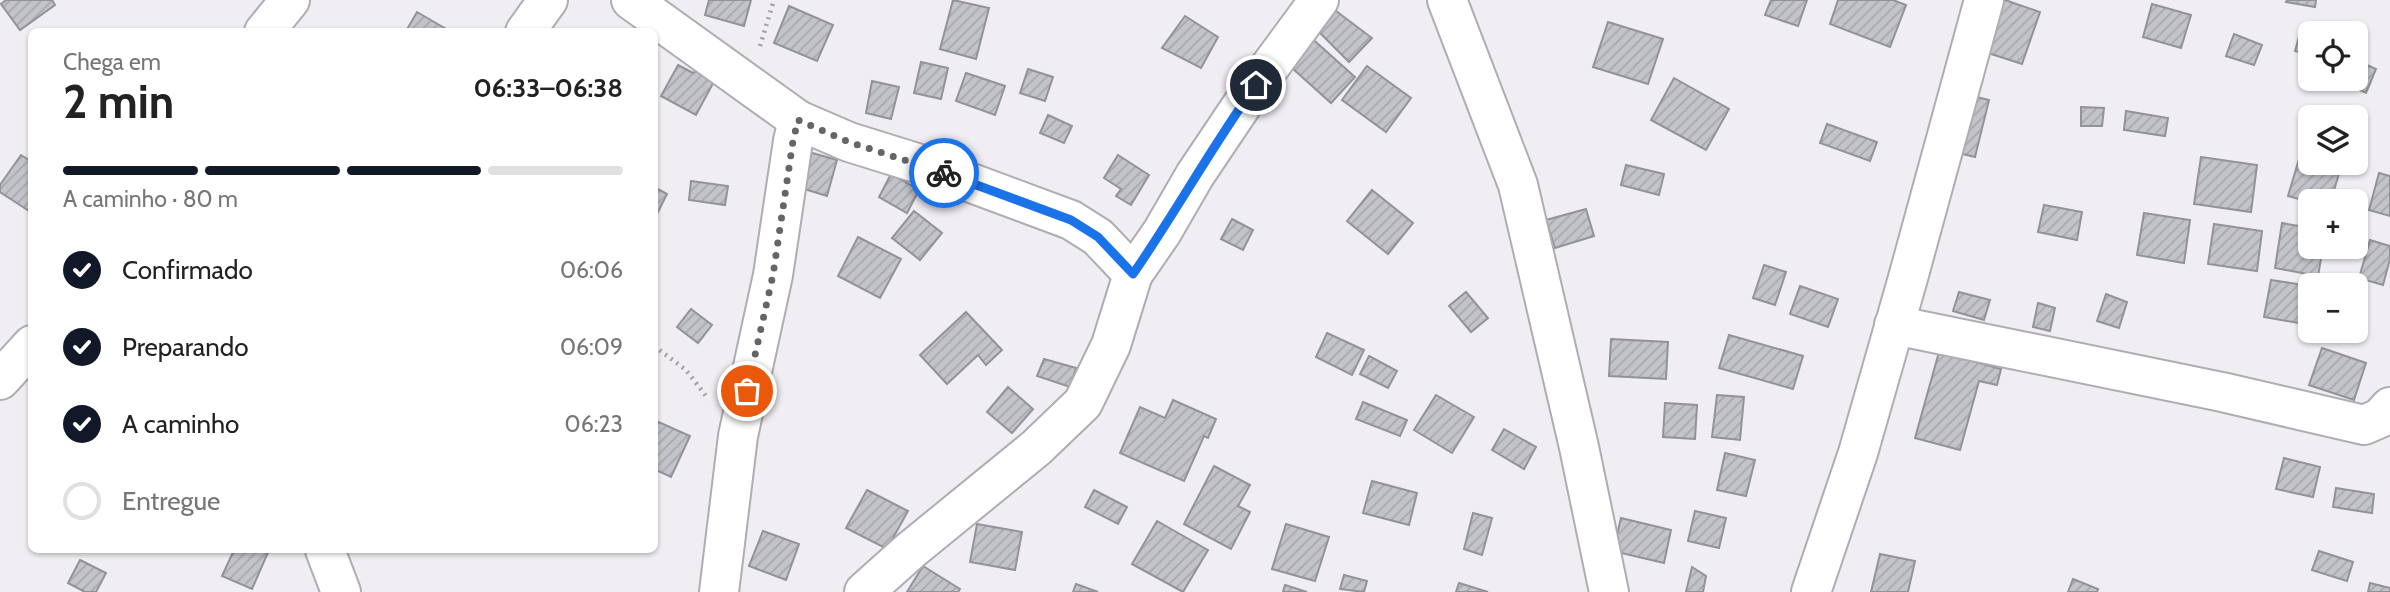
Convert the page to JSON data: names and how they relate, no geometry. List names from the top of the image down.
{
  "page": {
    "map_buttons": ["+", "−"],
    "heading": ["2 min", "Chega em", "06:33–06:38"],
    "bar": "A caminho · 80 m",
    "list": [
      ["Confirmado", "06:06"],
      ["Preparando", "06:09"],
      ["A caminho", "06:23"],
      "Entregue"
    ]
  }
}
